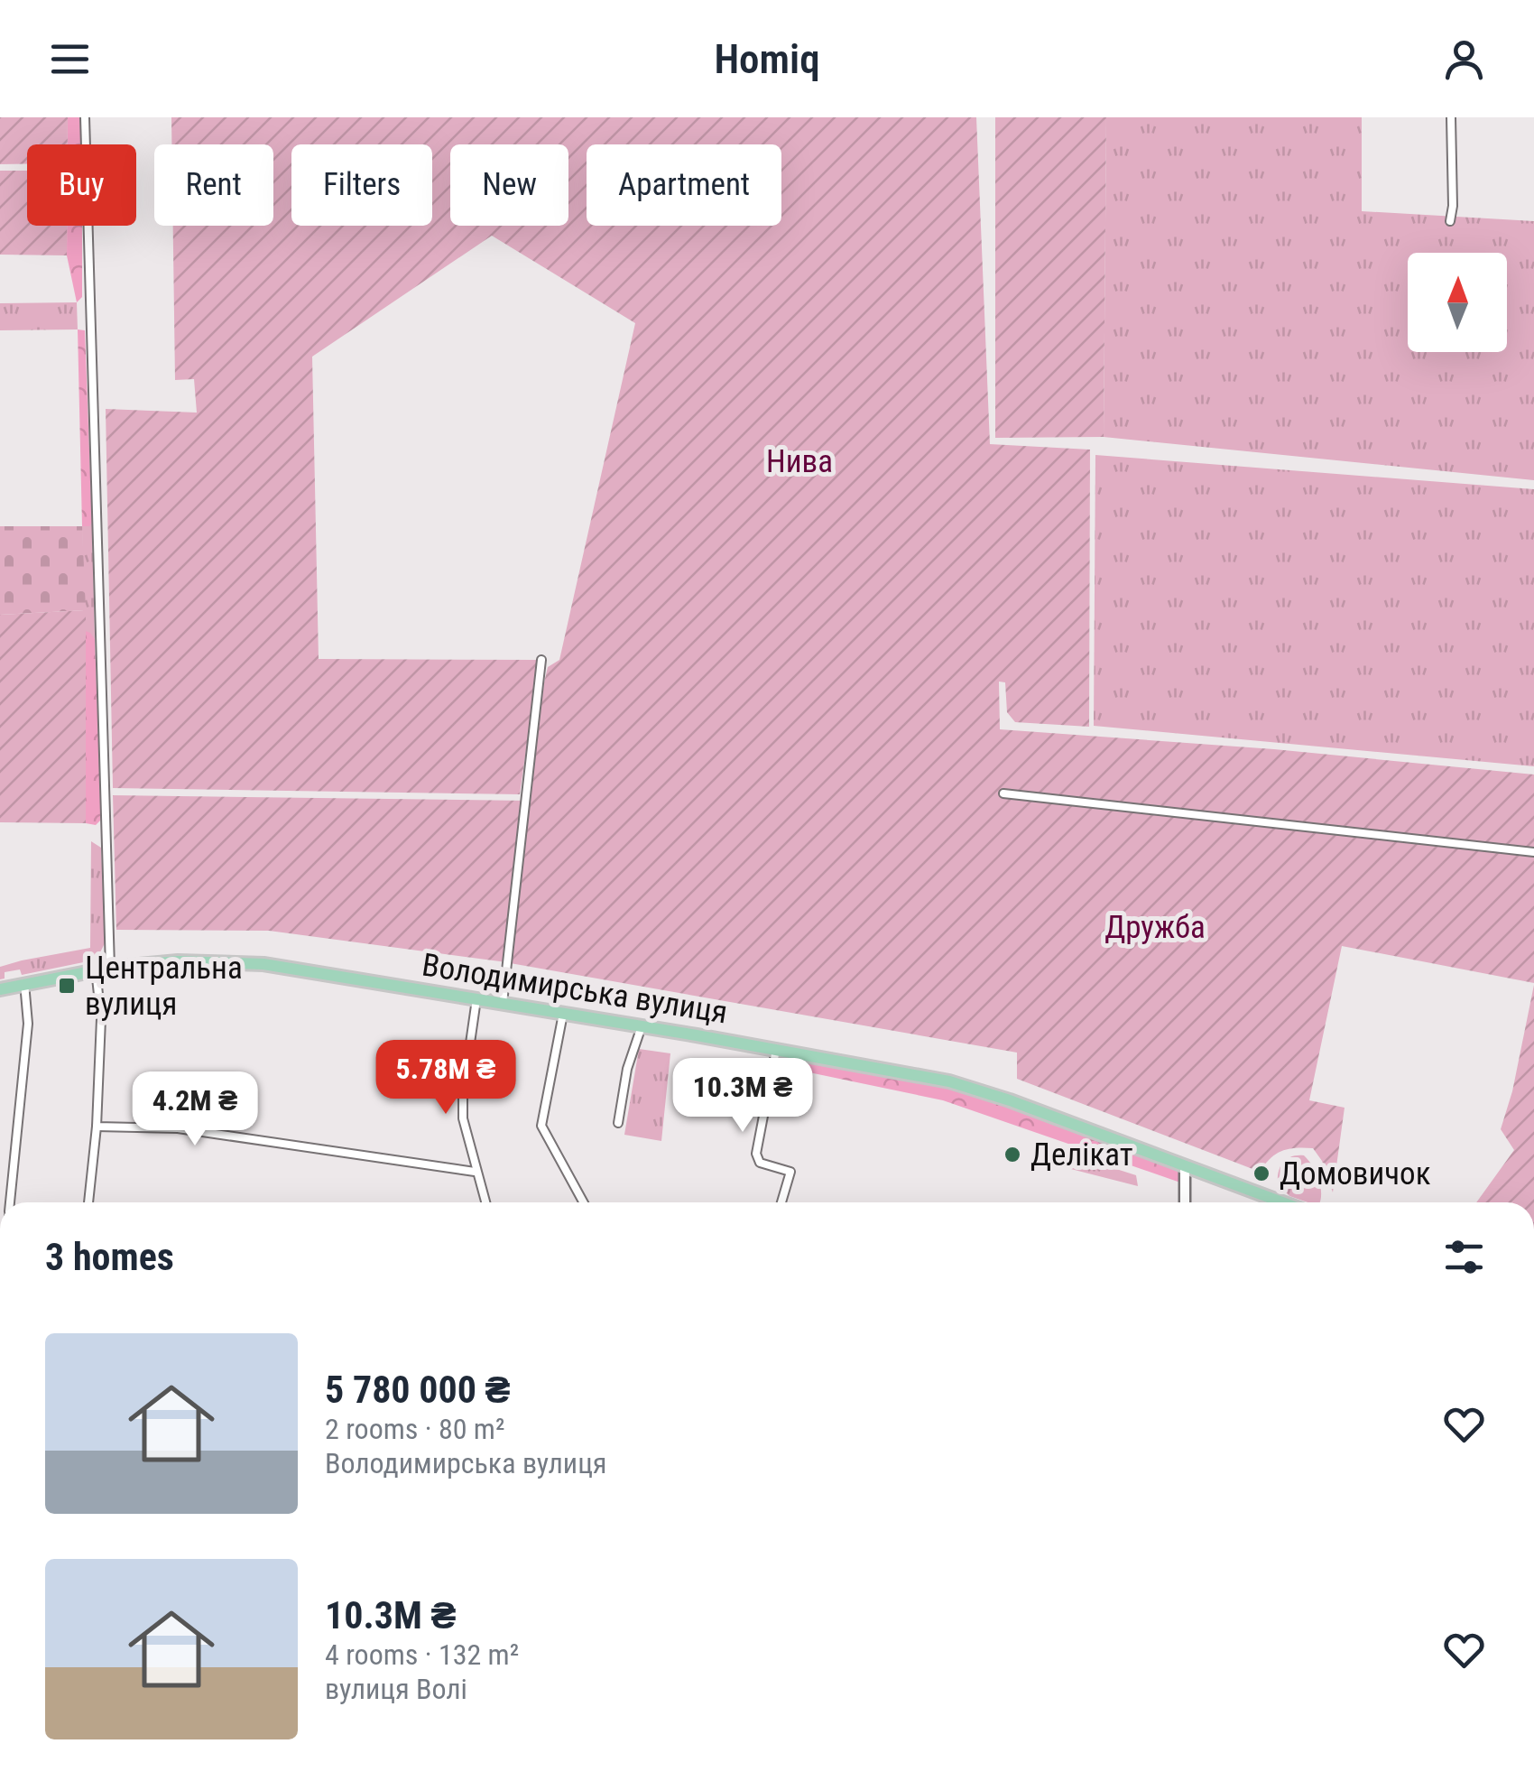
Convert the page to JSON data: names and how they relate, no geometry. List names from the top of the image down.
{
  "streets": {
    "main road": ["Володимирська вулиця"]
  },
  "parks": ["Нива", "Дружба"],
  "places": {
    "transit": ["Центральна вулиця"],
    "other": ["Делікат", "Домовичок"]
  },
  "north": "top",
  "page": {
    "header": "Homiq",
    "chip": [
      "Buy",
      "Rent",
      "Filters",
      "New",
      "Apartment"
    ],
    "price": ["5.78M ₴", "10.3M ₴", "4.2M ₴"],
    "heading": "3 homes",
    "list": [
      {
        "name": "5 780 000 ₴",
        "note": "2 rooms · 80 m² · Володимирська вулиця"
      },
      {
        "name": "10.3M ₴",
        "note": "4 rooms · 132 m² · вулиця Волі"
      }
    ]
  }
}
